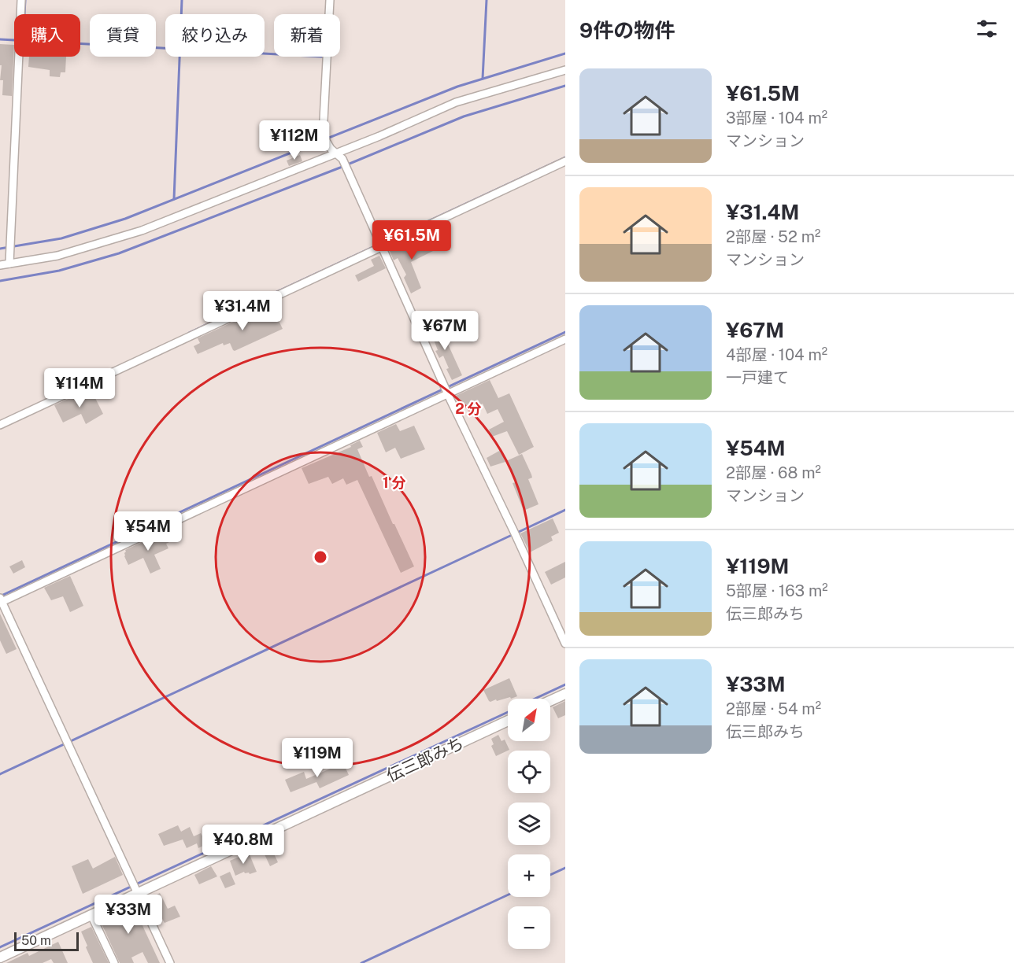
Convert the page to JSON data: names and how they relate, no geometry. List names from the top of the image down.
{
  "streets": {
    "street": ["伝三郎みち"]
  },
  "scale_bar": "50 m",
  "north": "top right",
  "page": {
    "heading": "9件の物件",
    "chip": [
      "購入",
      "賃貸",
      "絞り込み",
      "新着"
    ],
    "list": [
      {
        "name": "¥61.5M",
        "note": "3部屋 · 104 m² · マンション"
      },
      {
        "name": "¥31.4M",
        "note": "2部屋 · 52 m² · マンション"
      },
      {
        "name": "¥67M",
        "note": "4部屋 · 104 m² · 一戸建て"
      },
      {
        "name": "¥54M",
        "note": "2部屋 · 68 m² · マンション"
      },
      {
        "name": "¥119M",
        "note": "5部屋 · 163 m² · 伝三郎みち"
      },
      {
        "name": "¥33M",
        "note": "2部屋 · 54 m² · 伝三郎みち"
      }
    ],
    "price": [
      "¥112M",
      "¥61.5M",
      "¥31.4M",
      "¥67M",
      "¥114M",
      "¥54M",
      "¥119M",
      "¥40.8M",
      "¥33M"
    ],
    "map_buttons": ["+", "−"],
    "scale": "50 m"
  },
  "rings": ["2 分", "1 分"]
}
